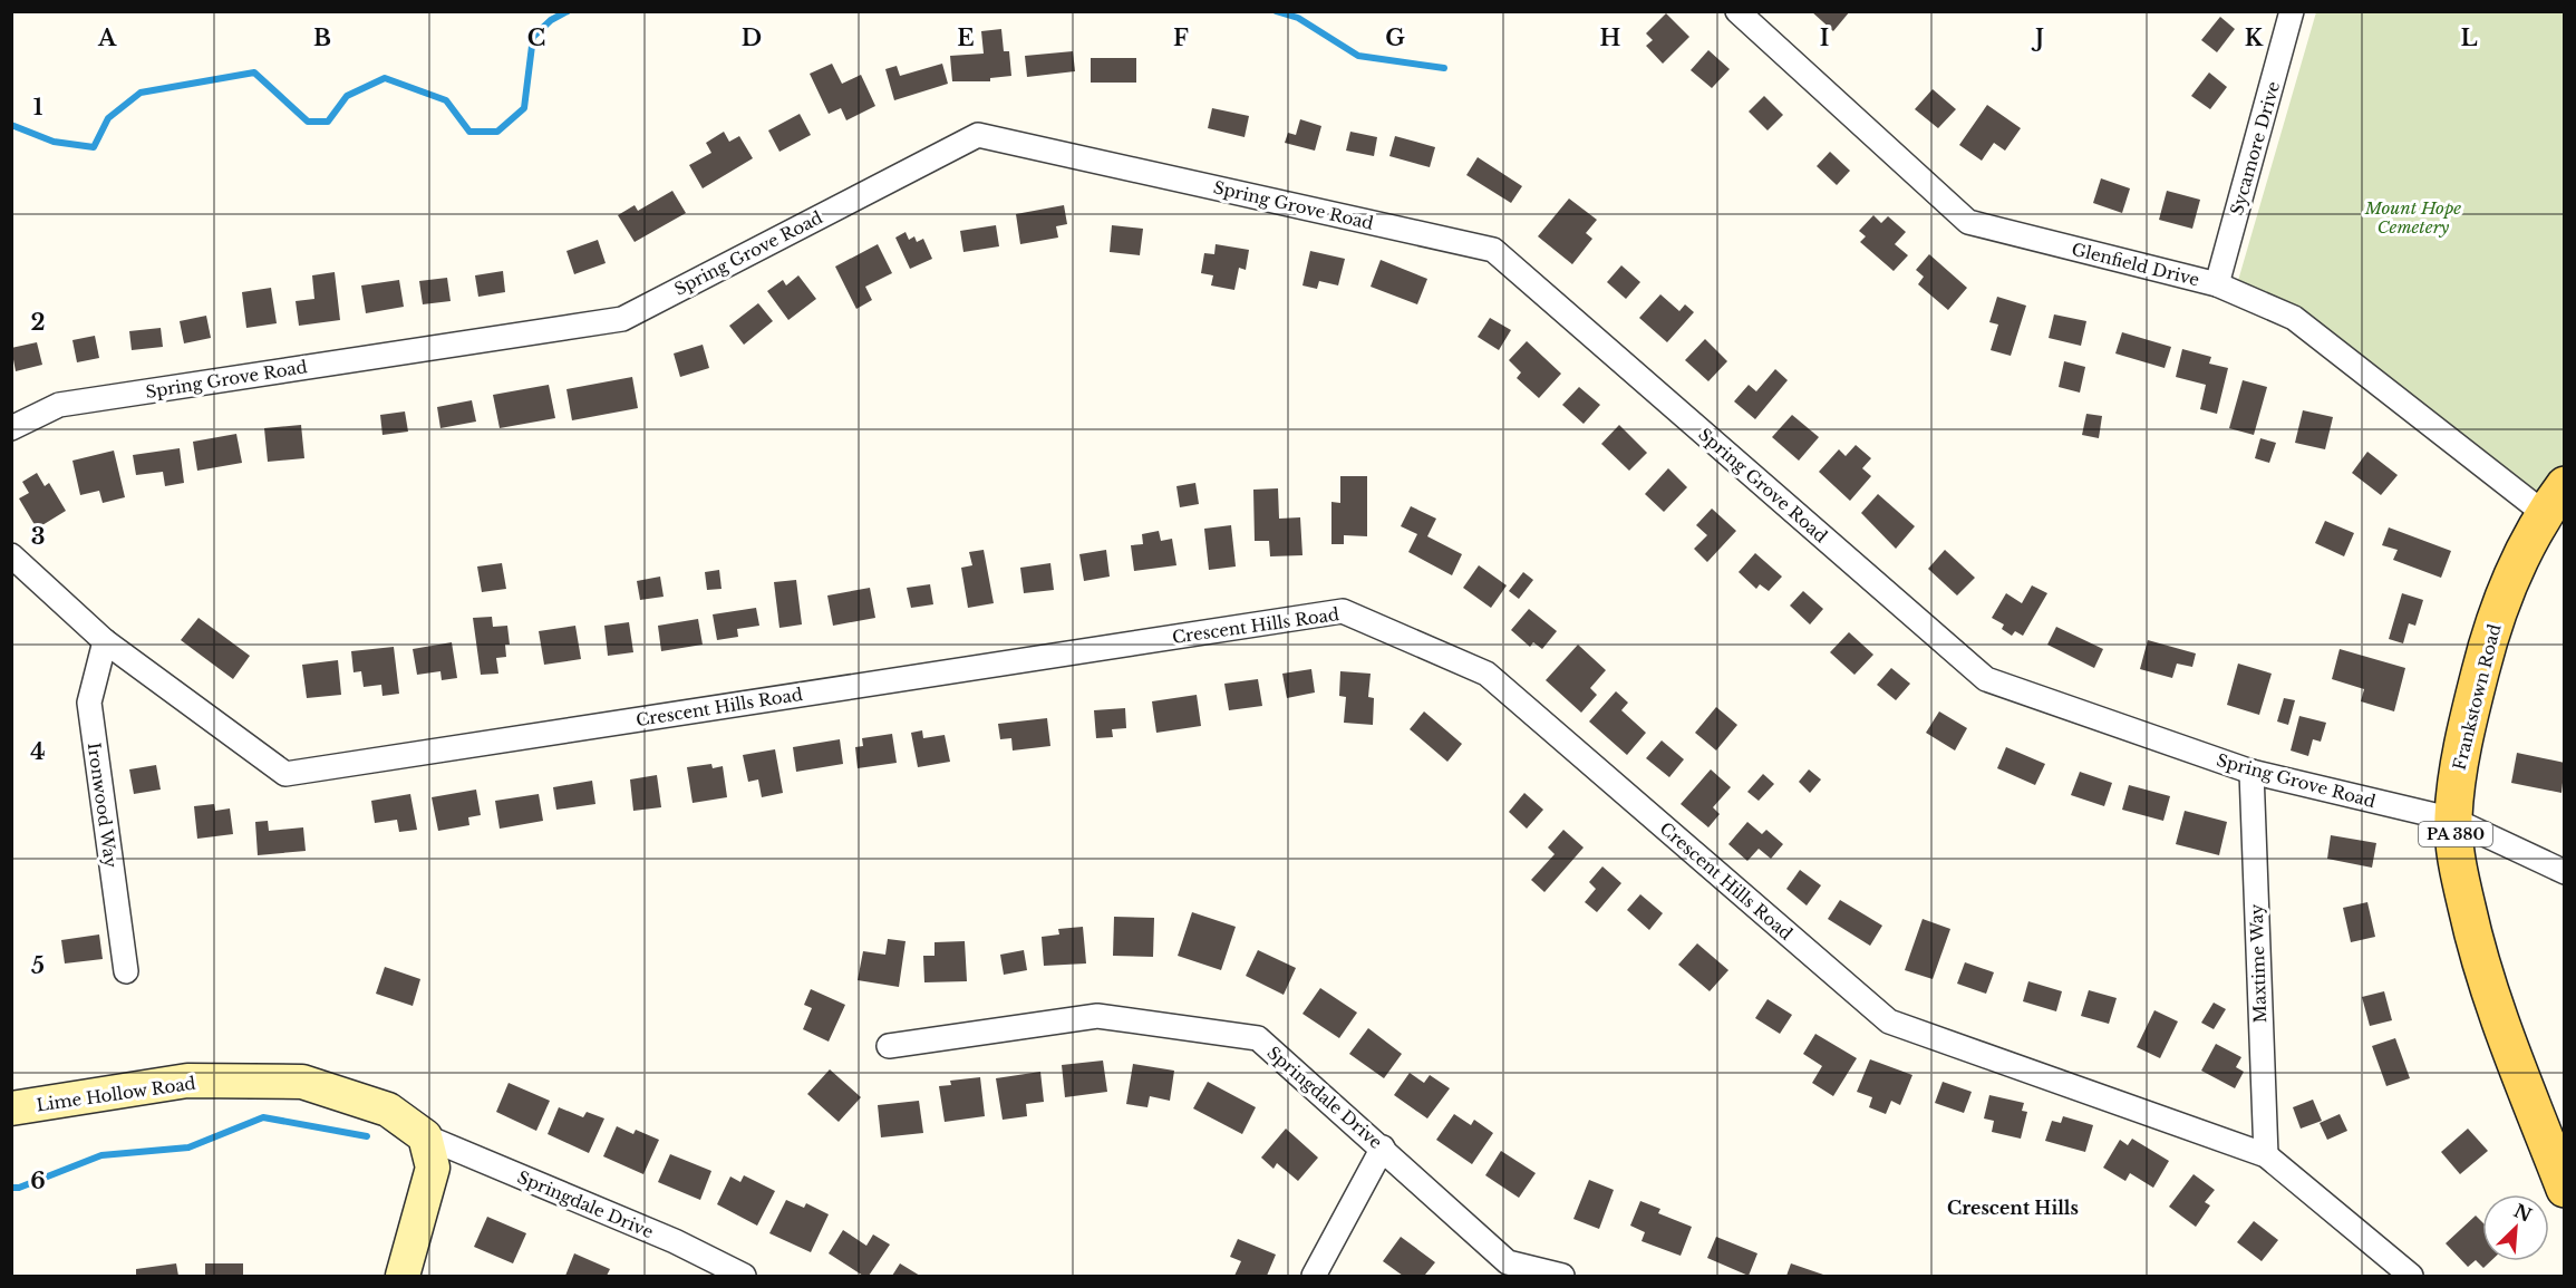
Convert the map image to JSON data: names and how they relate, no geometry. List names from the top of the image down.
{
  "streets": {
    "main road": ["Frankstown Road", "PA 380"],
    "street": [
      "Sycamore Drive",
      "Spring Grove Road",
      "Glenfield Drive",
      "Crescent Hills Road",
      "Ironwood Way",
      "Maxtime Way",
      "Lime Hollow Road",
      "Springdale Drive"
    ]
  },
  "crossings": [
    ["Sycamore Drive", "Glenfield Drive"],
    ["Spring Grove Road", "Frankstown Road"],
    ["Spring Grove Road", "Maxtime Way"],
    ["Glenfield Drive", "Frankstown Road"],
    ["Crescent Hills Road", "Ironwood Way"],
    ["Crescent Hills Road", "Maxtime Way"],
    ["Lime Hollow Road", "Springdale Drive"]
  ],
  "districts": ["Crescent Hills"],
  "parks": ["Mount Hope Cemetery"],
  "north": "top right",
  "grid": {
    "columns": [
      "A",
      "B",
      "C",
      "D",
      "E",
      "F",
      "G",
      "H",
      "I",
      "J",
      "K",
      "L"
    ],
    "rows": [
      "1",
      "2",
      "3",
      "4",
      "5",
      "6"
    ]
  }
}
